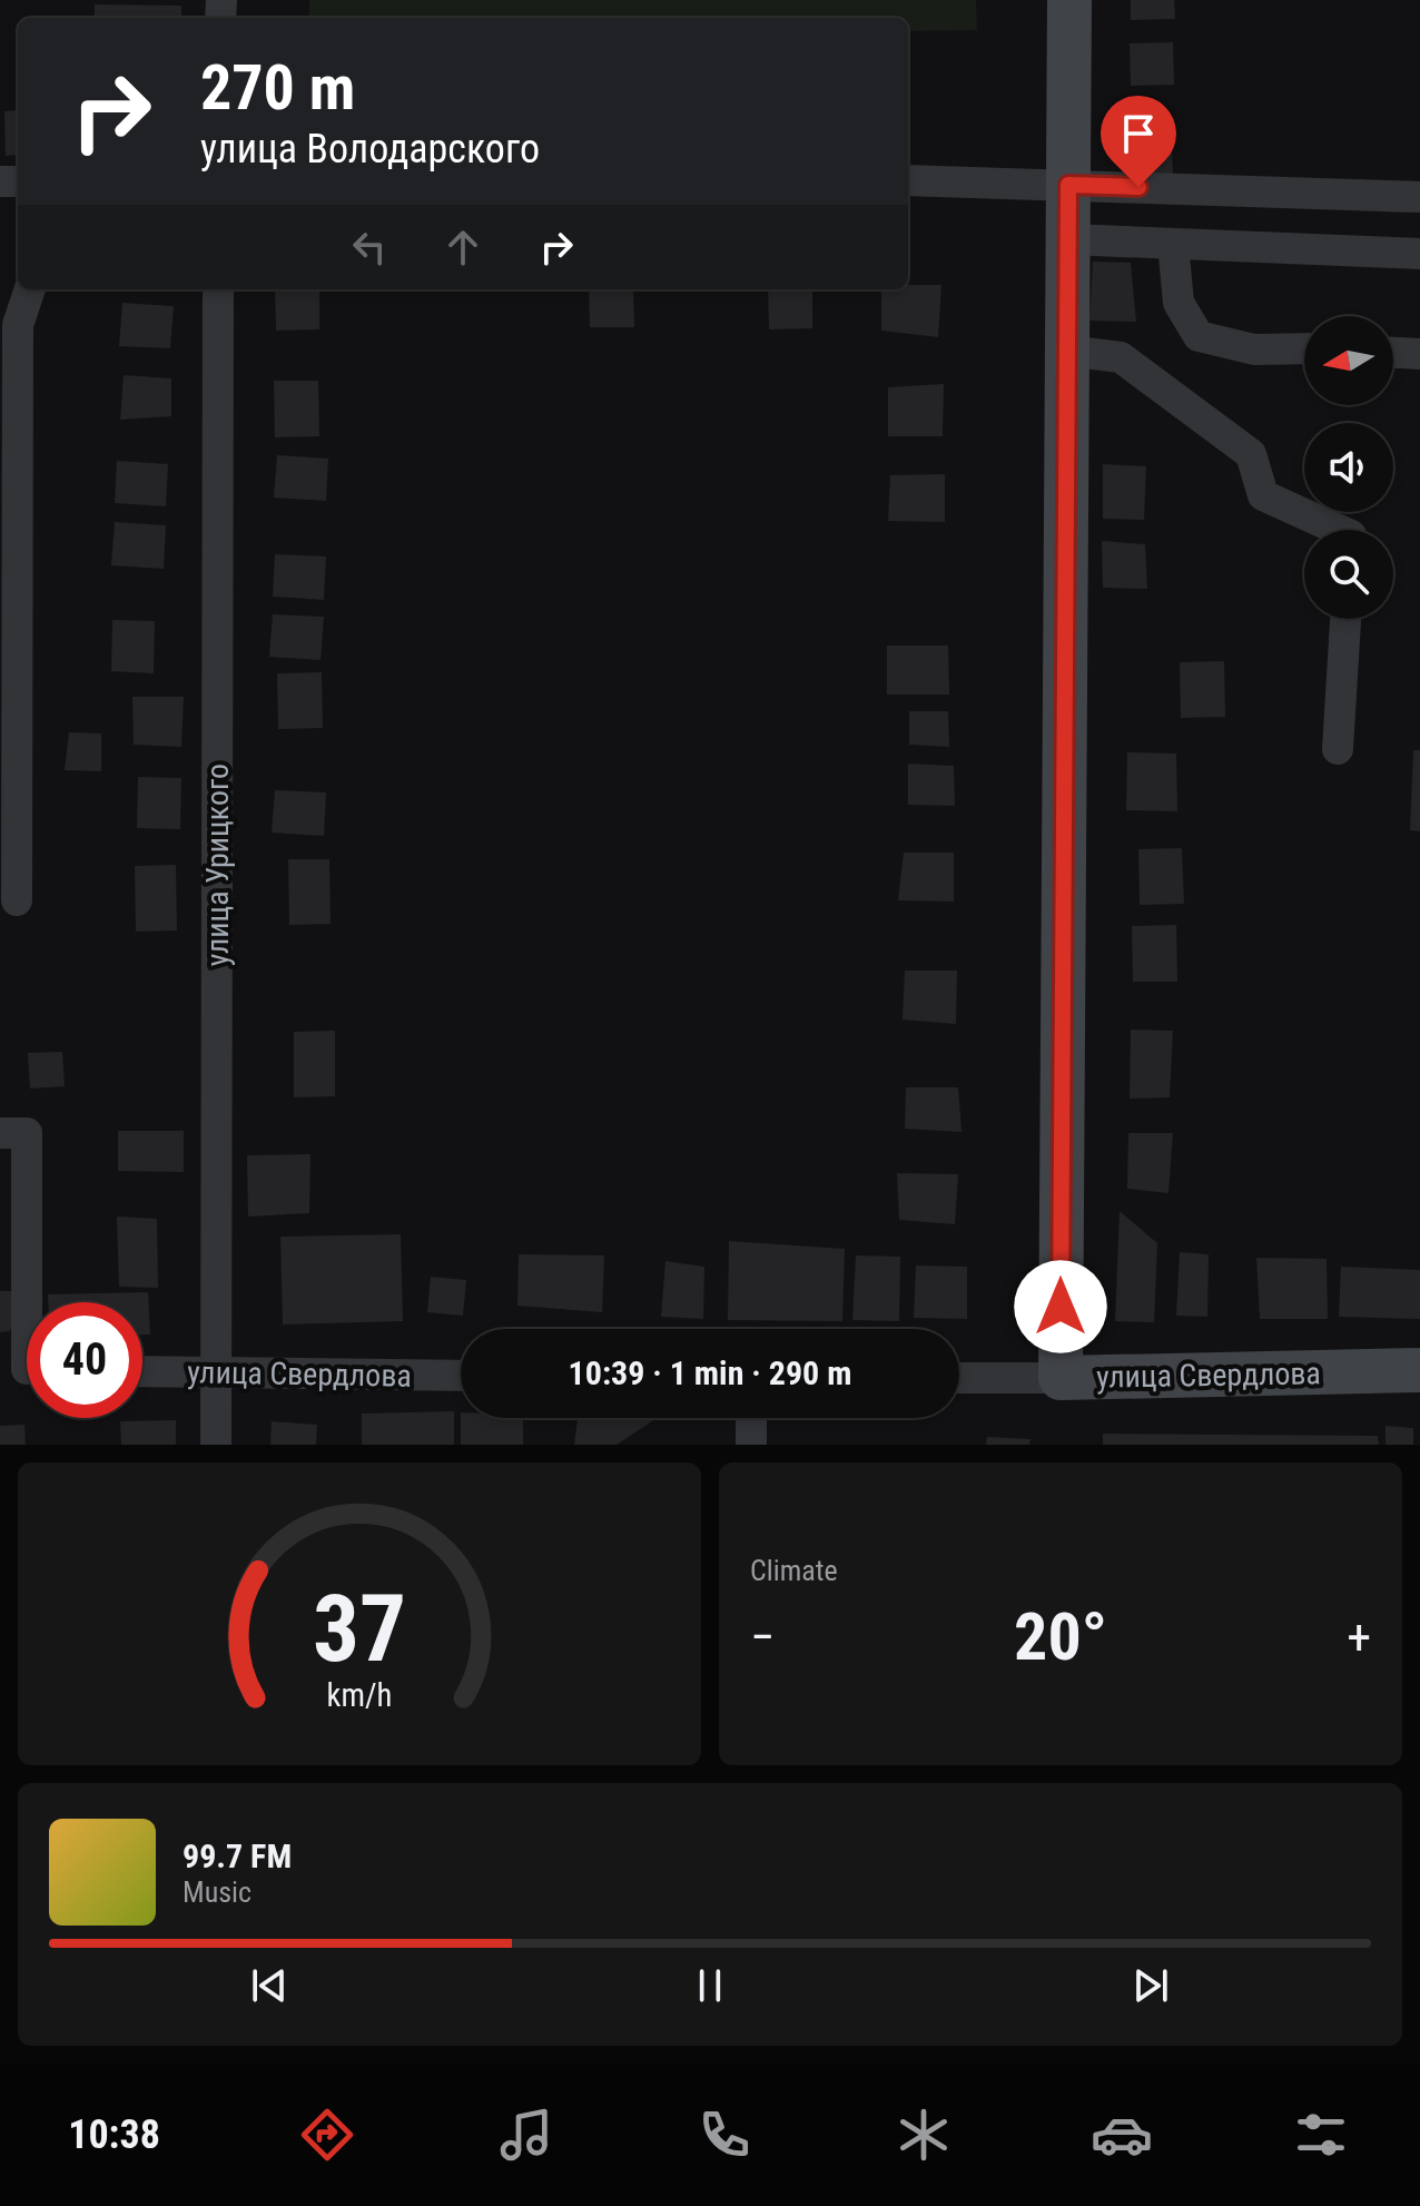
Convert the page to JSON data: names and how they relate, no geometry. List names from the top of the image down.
{
  "streets": {
    "street": ["улица Урицкого", "улица Свердлова"]
  },
  "crossings": [
    ["улица Урицкого", "улица Свердлова"]
  ],
  "north": "left",
  "page": {
    "turn": ["270 m", "улица Володарского"],
    "limit": "40",
    "trip": "10:39 · 1 min · 290 m",
    "tile": "Climate",
    "heat": ["−", "20°", "+"],
    "song": ["99.7 FM", "Music"],
    "tabs": "10:38",
    "gauge": ["37", "km/h"]
  }
}
